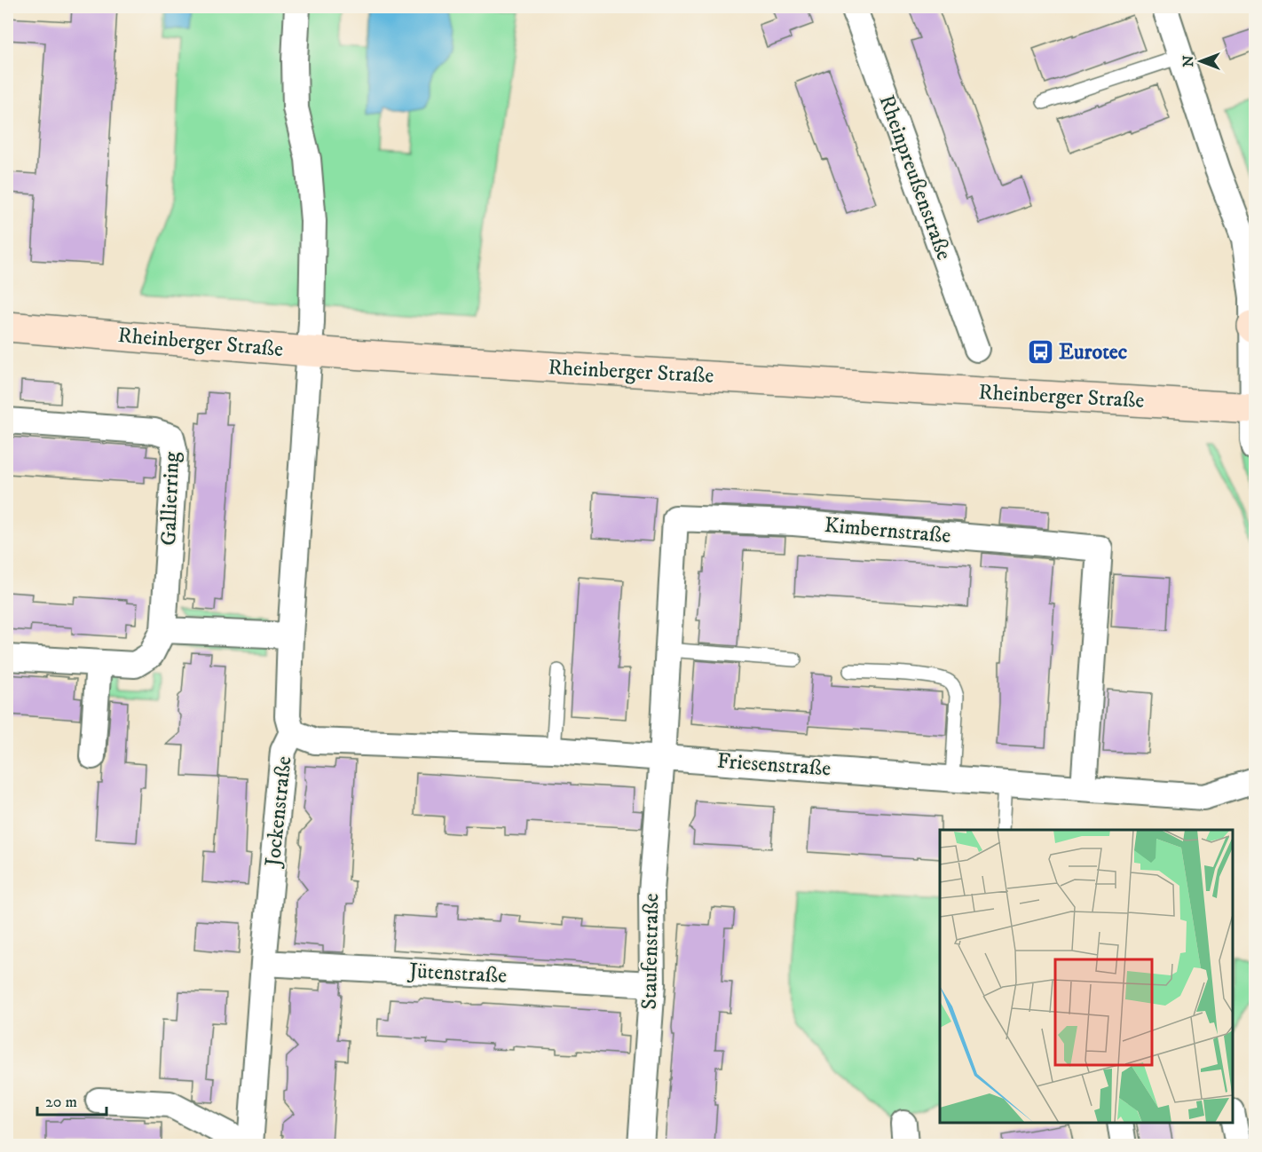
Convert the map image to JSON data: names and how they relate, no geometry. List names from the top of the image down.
{
  "streets": {
    "main road": ["Rheinberger Straße"],
    "street": [
      "Rheinpreußenstraße",
      "Gallierring",
      "Kimbernstraße",
      "Friesenstraße",
      "Jockenstraße",
      "Staufenstraße",
      "Jütenstraße"
    ]
  },
  "crossings": [
    ["Rheinberger Straße", "Jockenstraße"],
    ["Kimbernstraße", "Friesenstraße"],
    ["Kimbernstraße", "Staufenstraße"],
    ["Friesenstraße", "Jockenstraße"],
    ["Friesenstraße", "Staufenstraße"],
    ["Jockenstraße", "Jütenstraße"],
    ["Staufenstraße", "Jütenstraße"]
  ],
  "places": {
    "bus stop": ["Eurotec"]
  },
  "scale_bar": "20 m",
  "north": "left"
}
